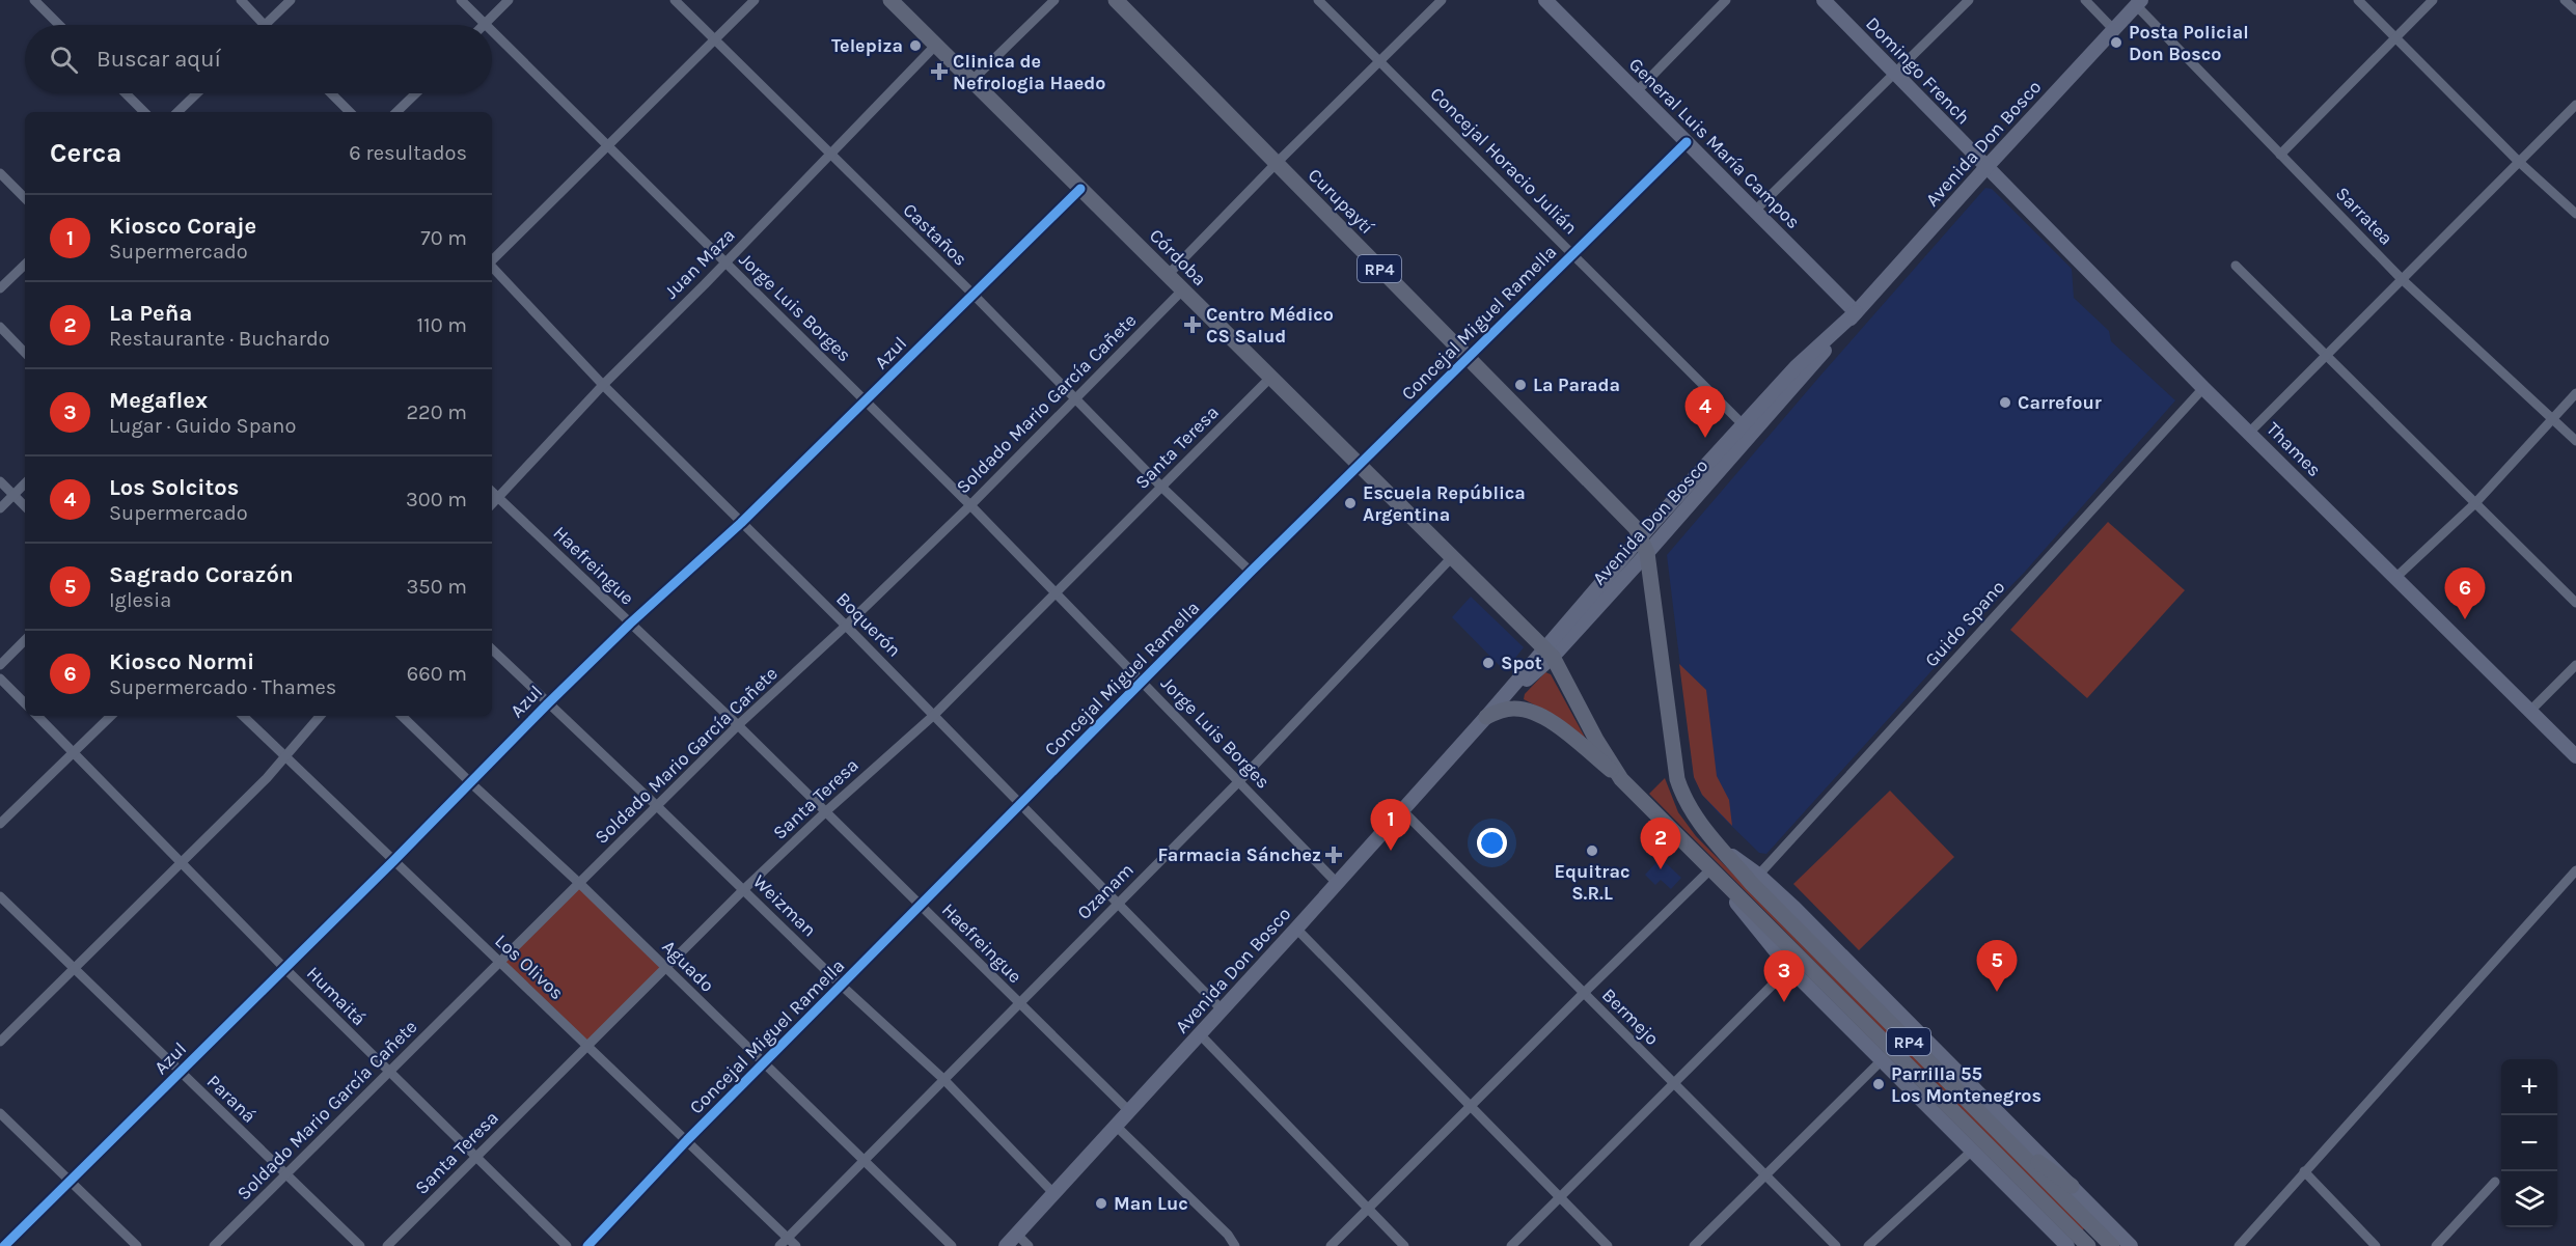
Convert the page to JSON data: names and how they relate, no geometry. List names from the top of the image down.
{
  "streets": {
    "main road": [
      "Domingo French",
      "General Luis María Campos",
      "Avenida Don Bosco",
      "Curupaytí",
      "Córdoba",
      "RP4",
      "Thames"
    ],
    "street": [
      "Concejal Horacio Julián",
      "Sarratea",
      "Castaños",
      "Juan Maza",
      "Jorge Luis Borges",
      "Concejal Miguel Ramella",
      "Azul",
      "Soldado Mario García Cañete",
      "Santa Teresa",
      "Haefreingue",
      "Guido Spano",
      "Boquerón",
      "Ozanam",
      "Weizman",
      "Aguado",
      "Los Olivos",
      "Humaitá",
      "Bermejo",
      "Paraná"
    ]
  },
  "crossings": [
    ["Domingo French", "Avenida Don Bosco"],
    ["Domingo French", "Thames"],
    ["General Luis María Campos", "Avenida Don Bosco"],
    ["General Luis María Campos", "Concejal Miguel Ramella"],
    ["Avenida Don Bosco", "Concejal Horacio Julián"],
    ["Avenida Don Bosco", "Curupaytí"],
    ["Avenida Don Bosco", "Sarratea"],
    ["Avenida Don Bosco", "Córdoba"],
    ["Avenida Don Bosco", "RP4"],
    ["Avenida Don Bosco", "Jorge Luis Borges"],
    ["Avenida Don Bosco", "Thames"],
    ["Avenida Don Bosco", "Haefreingue"],
    ["Avenida Don Bosco", "Boquerón"],
    ["Avenida Don Bosco", "Weizman"],
    ["Avenida Don Bosco", "Bermejo"],
    ["Concejal Horacio Julián", "Concejal Miguel Ramella"],
    ["Curupaytí", "RP4"],
    ["Curupaytí", "Concejal Miguel Ramella"],
    ["Castaños", "Juan Maza"],
    ["Castaños", "Concejal Miguel Ramella"],
    ["Castaños", "Azul"],
    ["Castaños", "Soldado Mario García Cañete"],
    ["Castaños", "Santa Teresa"],
    ["Córdoba", "Juan Maza"],
    ["Córdoba", "RP4"],
    ["Córdoba", "Concejal Miguel Ramella"],
    ["Córdoba", "Azul"],
    ["Córdoba", "Soldado Mario García Cañete"],
    ["Córdoba", "Santa Teresa"],
    ["Córdoba", "Ozanam"],
    ["Juan Maza", "Jorge Luis Borges"],
    ["Juan Maza", "Haefreingue"],
    ["Juan Maza", "Boquerón"],
    ["RP4", "Guido Spano"],
    ["Jorge Luis Borges", "Concejal Miguel Ramella"],
    ["Jorge Luis Borges", "Azul"],
    ["Jorge Luis Borges", "Soldado Mario García Cañete"],
    ["Jorge Luis Borges", "Santa Teresa"],
    ["Jorge Luis Borges", "Ozanam"],
    ["Concejal Miguel Ramella", "Haefreingue"],
    ["Concejal Miguel Ramella", "Boquerón"],
    ["Concejal Miguel Ramella", "Weizman"],
    ["Concejal Miguel Ramella", "Aguado"],
    ["Concejal Miguel Ramella", "Los Olivos"],
    ["Azul", "Haefreingue"],
    ["Azul", "Boquerón"],
    ["Azul", "Weizman"],
    ["Azul", "Aguado"],
    ["Azul", "Los Olivos"],
    ["Azul", "Humaitá"],
    ["Azul", "Paraná"],
    ["Soldado Mario García Cañete", "Haefreingue"],
    ["Soldado Mario García Cañete", "Boquerón"],
    ["Soldado Mario García Cañete", "Weizman"],
    ["Soldado Mario García Cañete", "Aguado"],
    ["Soldado Mario García Cañete", "Los Olivos"],
    ["Soldado Mario García Cañete", "Humaitá"],
    ["Soldado Mario García Cañete", "Paraná"],
    ["Santa Teresa", "Haefreingue"],
    ["Santa Teresa", "Boquerón"],
    ["Santa Teresa", "Weizman"],
    ["Santa Teresa", "Aguado"],
    ["Santa Teresa", "Los Olivos"],
    ["Santa Teresa", "Humaitá"],
    ["Thames", "Guido Spano"],
    ["Haefreingue", "Ozanam"],
    ["Boquerón", "Ozanam"],
    ["Ozanam", "Weizman"],
    ["Ozanam", "Aguado"],
    ["Ozanam", "Los Olivos"]
  ],
  "places": {
    "other": [
      "Posta Policial Don Bosco",
      "Telepiza",
      "La Parada",
      "Carrefour",
      "Escuela República Argentina",
      "Spot",
      "Equitrac S.R.L",
      "Parrilla 55 Los Montenegros",
      "Man Luc"
    ],
    "health": ["Clinica de Nefrologia Haedo", "Centro Médico CS Salud", "Farmacia Sánchez"]
  },
  "page": {
    "search": "Buscar aquí",
    "heading": ["Cerca", "6 resultados"],
    "list": [
      {
        "mark": "1",
        "name": "Kiosco Coraje",
        "note": "Supermercado",
        "value": "70 m"
      },
      {
        "mark": "2",
        "name": "La Peña",
        "note": "Restaurante · Buchardo",
        "value": "110 m"
      },
      {
        "mark": "3",
        "name": "Megaflex",
        "note": "Lugar · Guido Spano",
        "value": "220 m"
      },
      {
        "mark": "4",
        "name": "Los Solcitos",
        "note": "Supermercado",
        "value": "300 m"
      },
      {
        "mark": "5",
        "name": "Sagrado Corazón",
        "note": "Iglesia",
        "value": "350 m"
      },
      {
        "mark": "6",
        "name": "Kiosco Normi",
        "note": "Supermercado · Thames",
        "value": "660 m"
      }
    ],
    "pins": [
      "4",
      "6",
      "1",
      "2",
      "5",
      "3"
    ],
    "map_buttons": ["+", "−"]
  }
}
